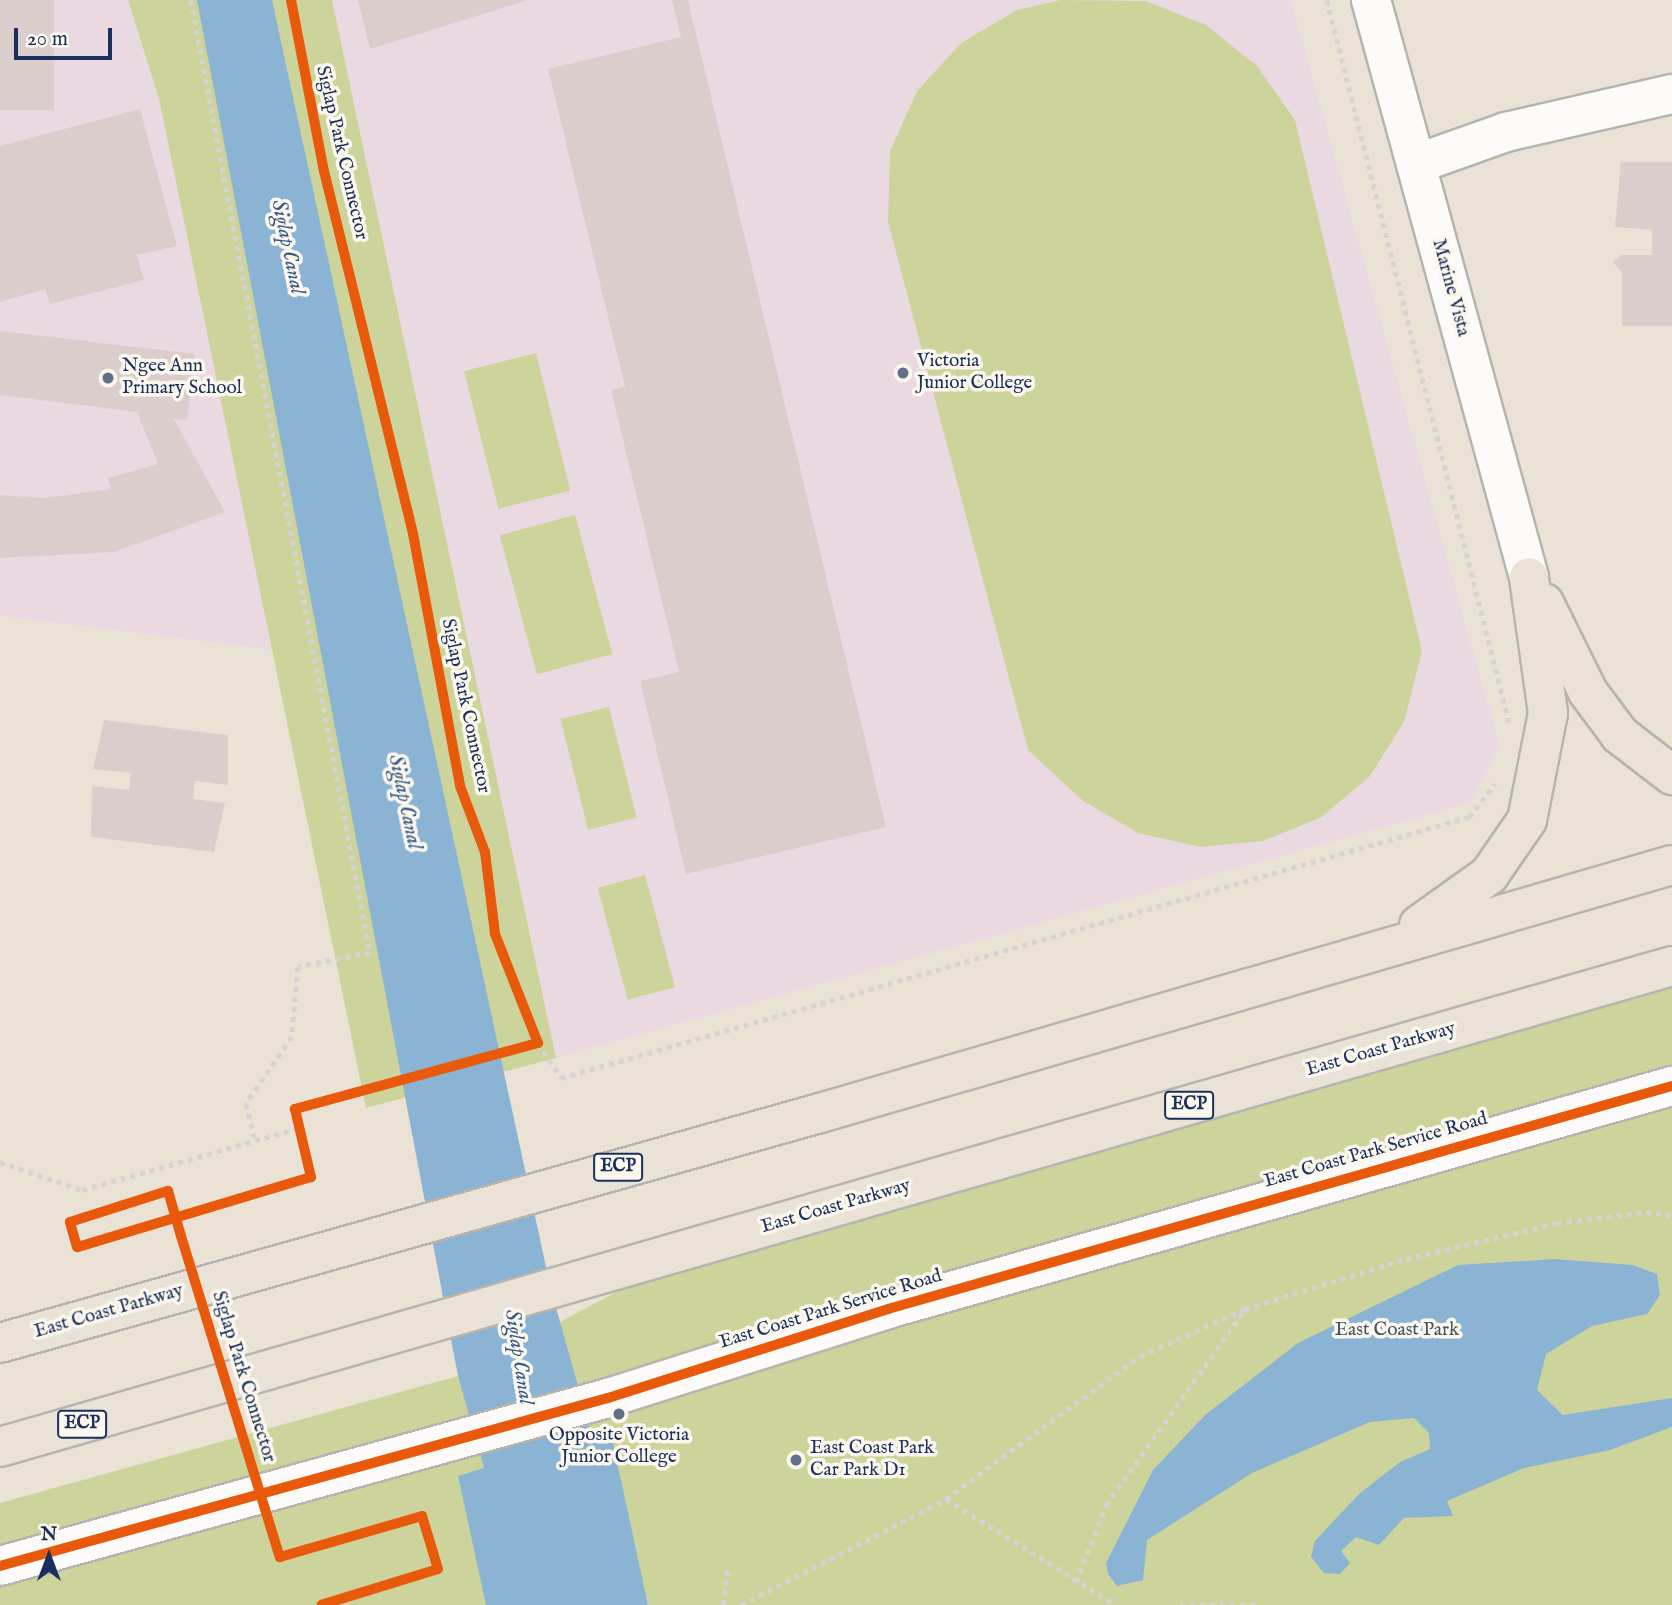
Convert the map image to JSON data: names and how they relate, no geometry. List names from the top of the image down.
{
  "streets": {
    "highway": ["East Coast Parkway", "ECP"],
    "street": ["Marine Vista", "East Coast Park Service Road"],
    "cycle path": ["Siglap Park Connector"]
  },
  "water": ["Siglap Canal"],
  "parks": ["East Coast Park"],
  "places": [
    "Victoria Junior College",
    "Ngee Ann Primary School",
    "Opposite Victoria Junior College",
    "East Coast Park Car Park D1"
  ],
  "scale_bar": "20 m",
  "north": "top"
}
